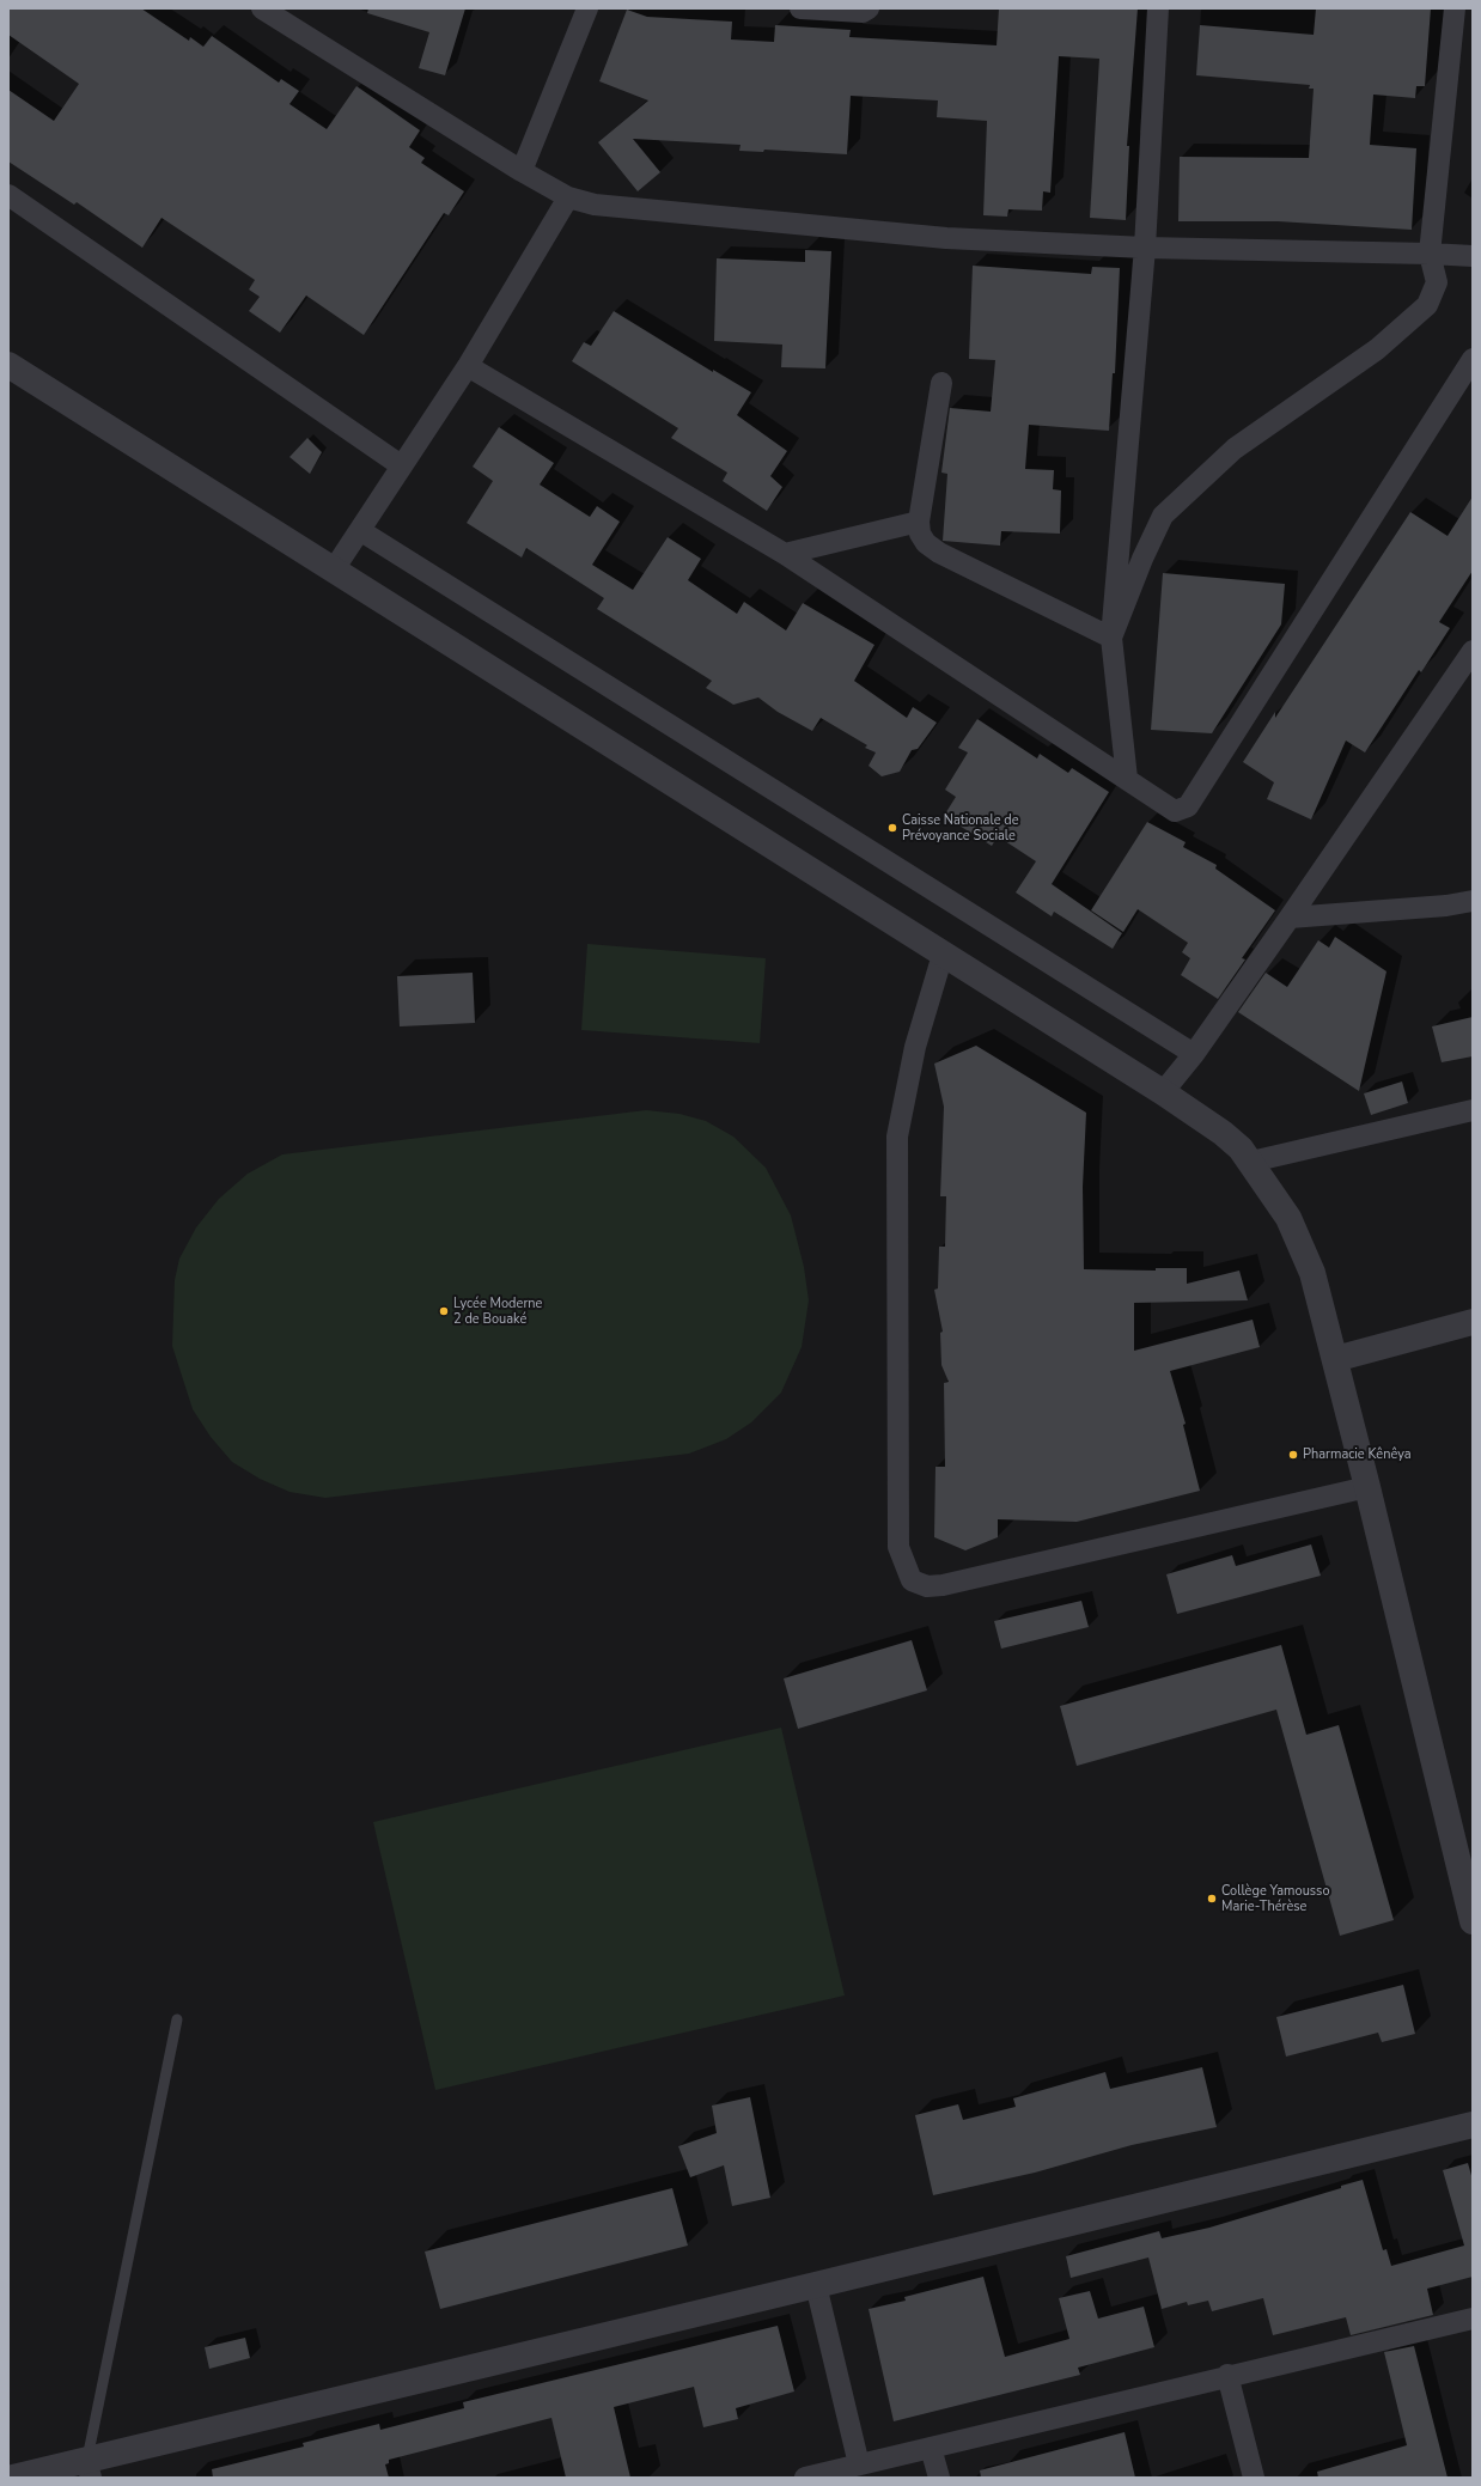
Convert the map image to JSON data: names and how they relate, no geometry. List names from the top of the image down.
{
  "places": [
    "Caisse Nationale de Prévoyance Sociale",
    "Lycée Moderne 2 de Bouaké",
    "Pharmacie Kênêya",
    "Collège Yamousso Marie-Thérèse"
  ]
}
